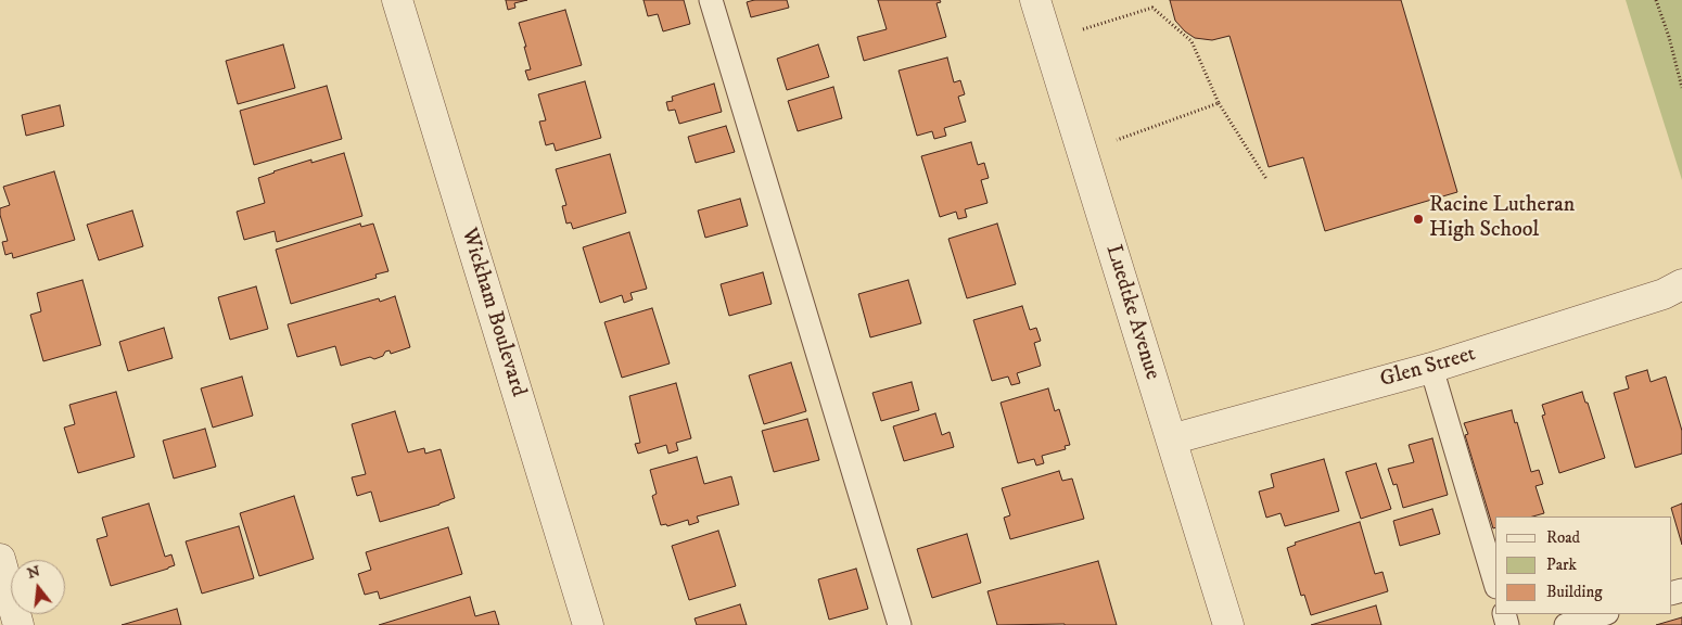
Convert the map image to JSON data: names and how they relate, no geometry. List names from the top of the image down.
{
  "streets": {
    "street": ["Wickham Boulevard", "Luedtke Avenue", "Glen Street"]
  },
  "crossings": [
    ["Luedtke Avenue", "Glen Street"]
  ],
  "places": ["Racine Lutheran High School"],
  "legend": ["Road", "Park", "Building"],
  "north": "top"
}
